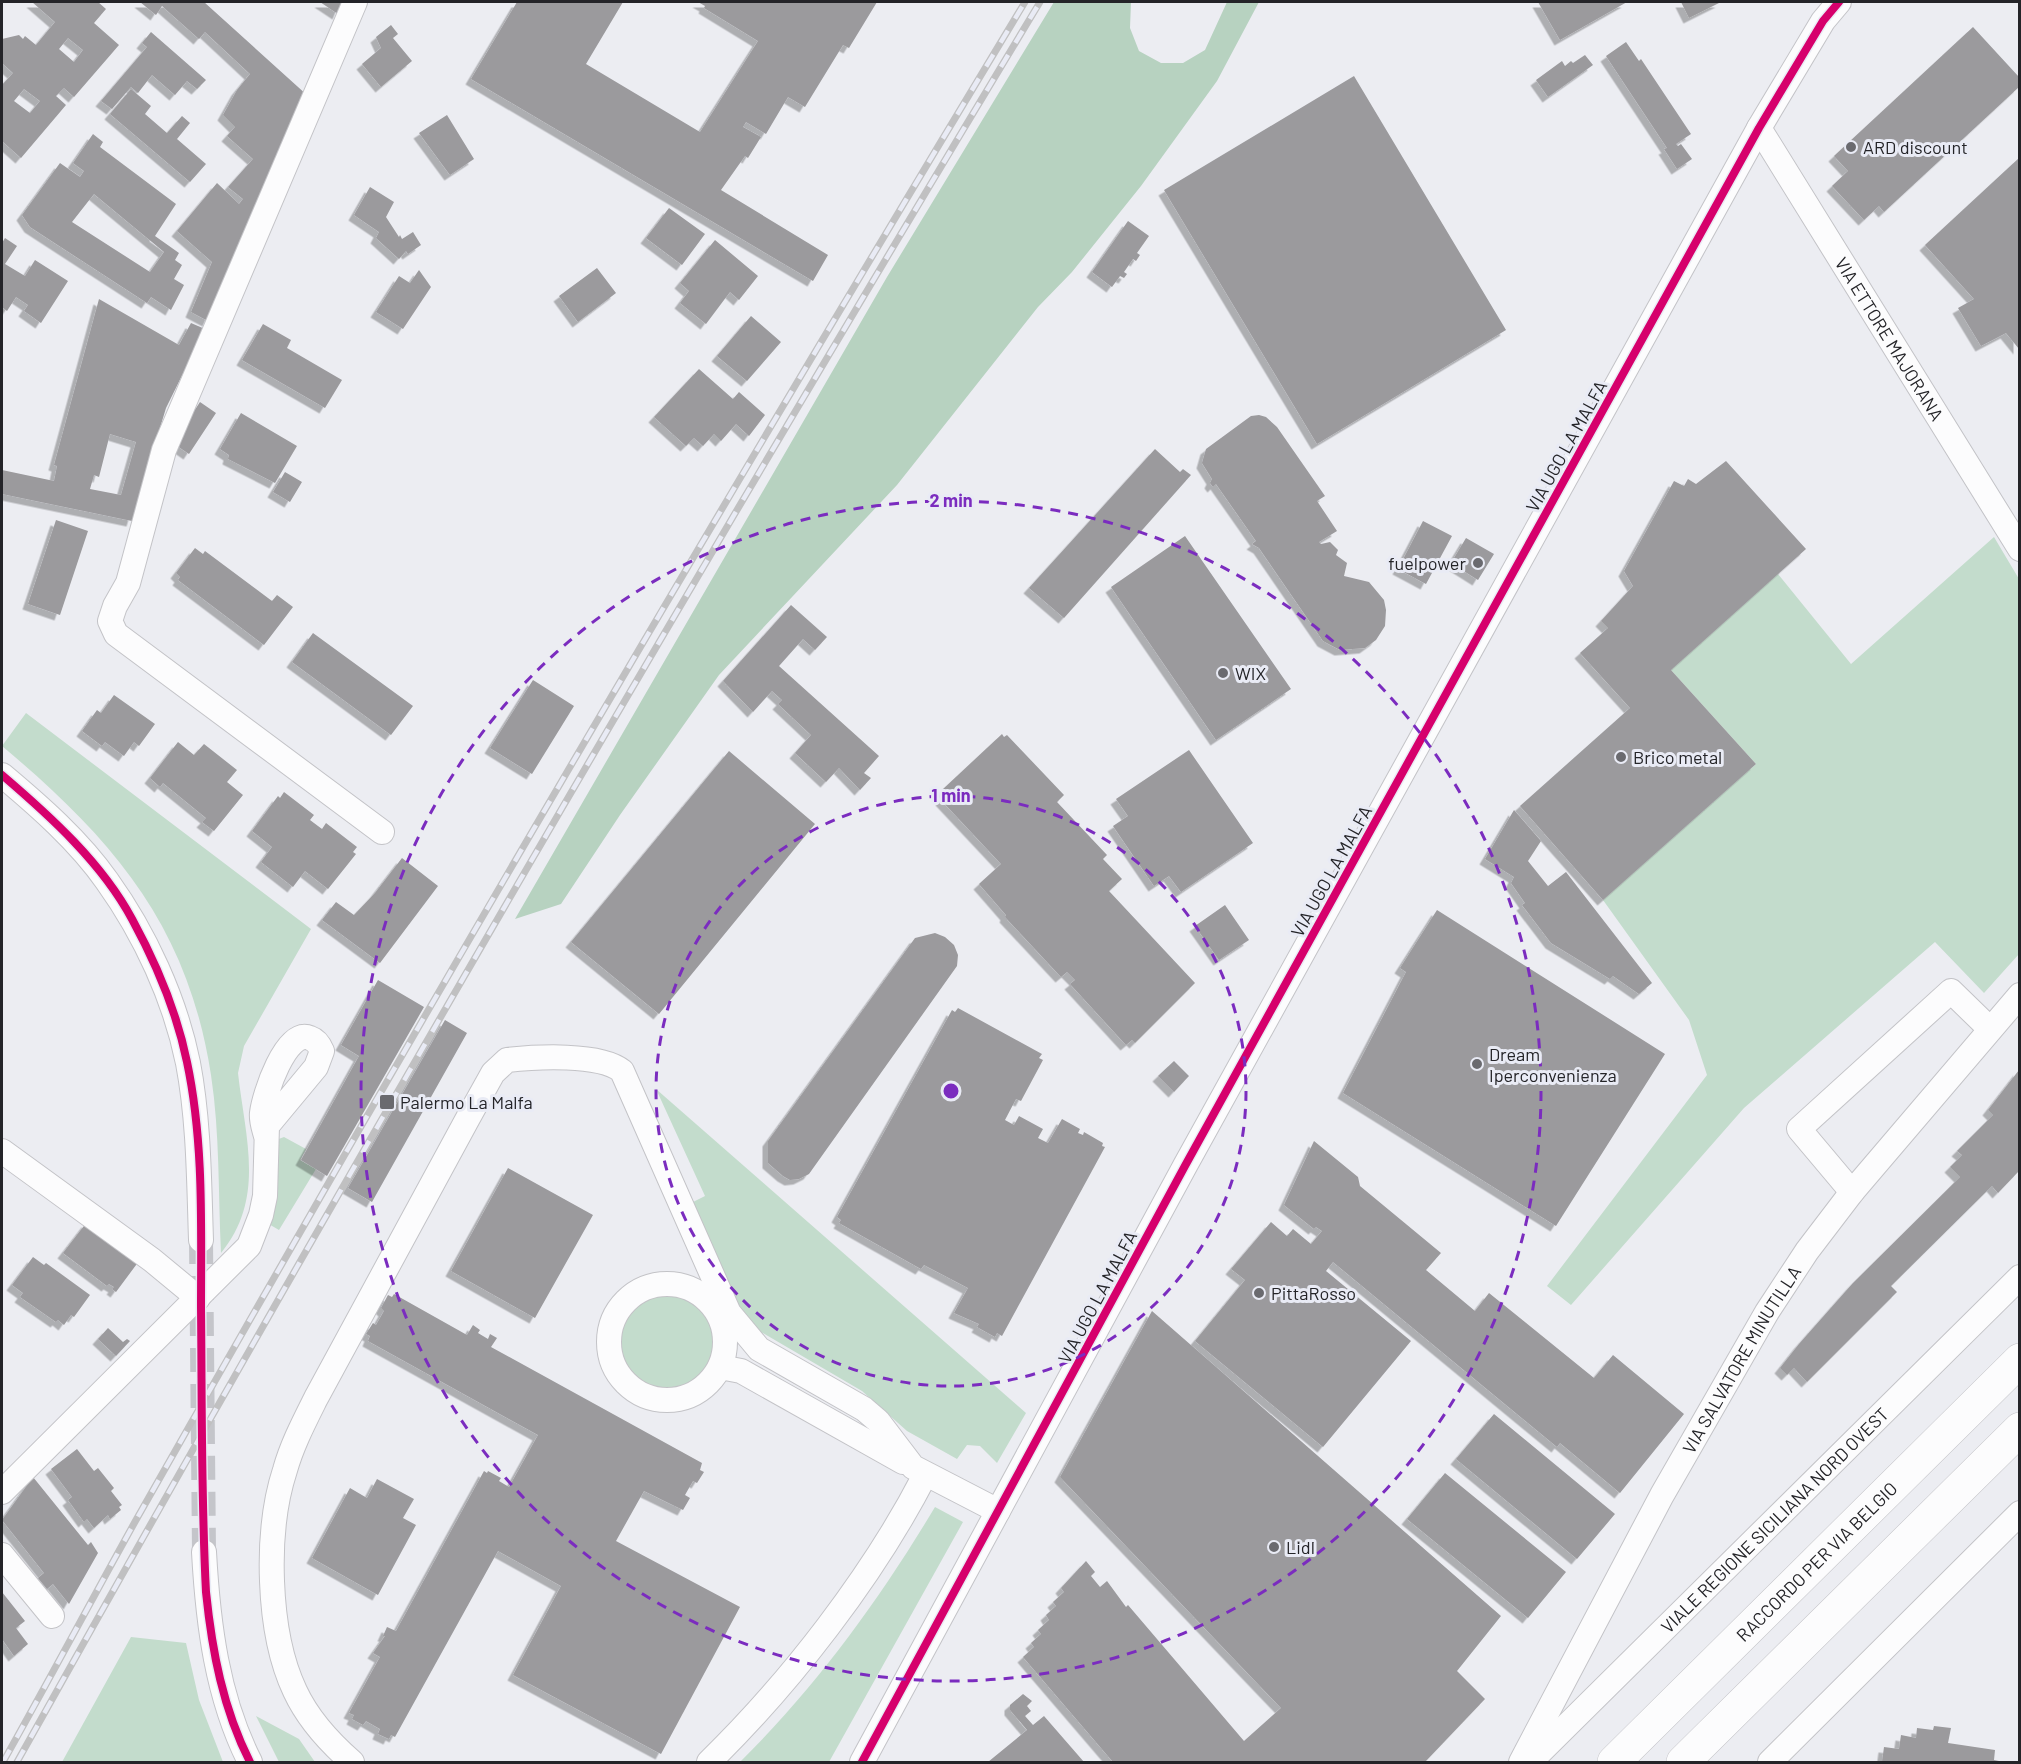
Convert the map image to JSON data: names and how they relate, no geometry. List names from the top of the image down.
{
  "streets": {
    "highway": ["RACCORDO PER VIA BELGIO"],
    "street": [
      "VIA ETTORE MAJORANA",
      "VIA UGO LA MALFA",
      "VIA SALVATORE MINUTILLA",
      "VIALE REGIONE SICILIANA NORD OVEST"
    ]
  },
  "crossings": [
    ["VIA ETTORE MAJORANA", "VIA UGO LA MALFA"]
  ],
  "places": {
    "other": [
      "ARD discount",
      "fuelpower",
      "WIX",
      "Brico metal",
      "Dream Iperconvenienza",
      "PittaRosso",
      "Lidl"
    ],
    "transit": ["Palermo La Malfa"]
  },
  "rings": ["2 min", "1 min"]
}
